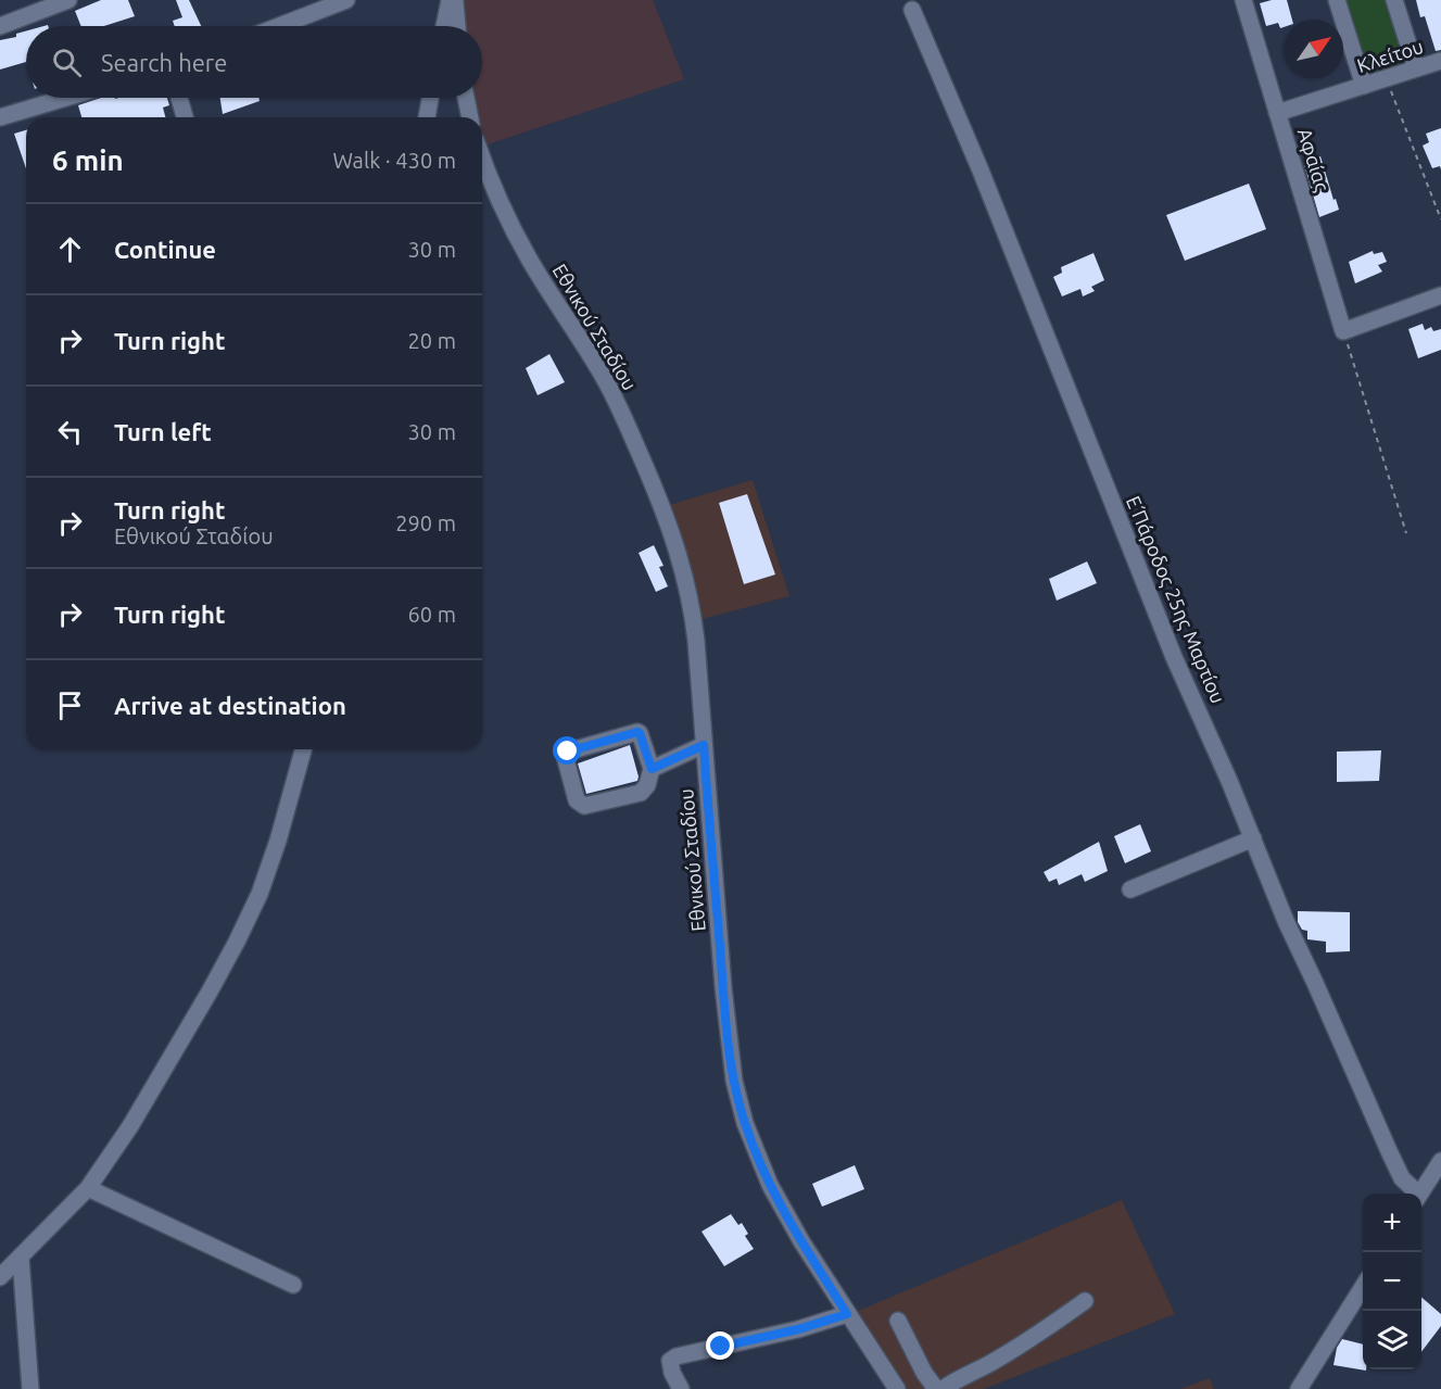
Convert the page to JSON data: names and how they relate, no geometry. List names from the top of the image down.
{
  "streets": {
    "street": [
      "Κλείτου",
      "Αφαίας",
      "Εθνικού Σταδίου",
      "Ε΄ Πάροδος 25ης Μαρτίου"
    ]
  },
  "crossings": [
    ["Κλείτου", "Αφαίας"]
  ],
  "north": "top right",
  "page": {
    "search": "Search here",
    "heading": ["6 min", "Walk · 430 m"],
    "list": [
      ["Continue", "30 m"],
      ["Turn right", "20 m"],
      ["Turn left", "30 m"],
      ["Turn right", "Εθνικού Σταδίου", "290 m"],
      ["Turn right", "60 m"],
      "Arrive at destination"
    ],
    "map_buttons": ["+", "−"]
  }
}
